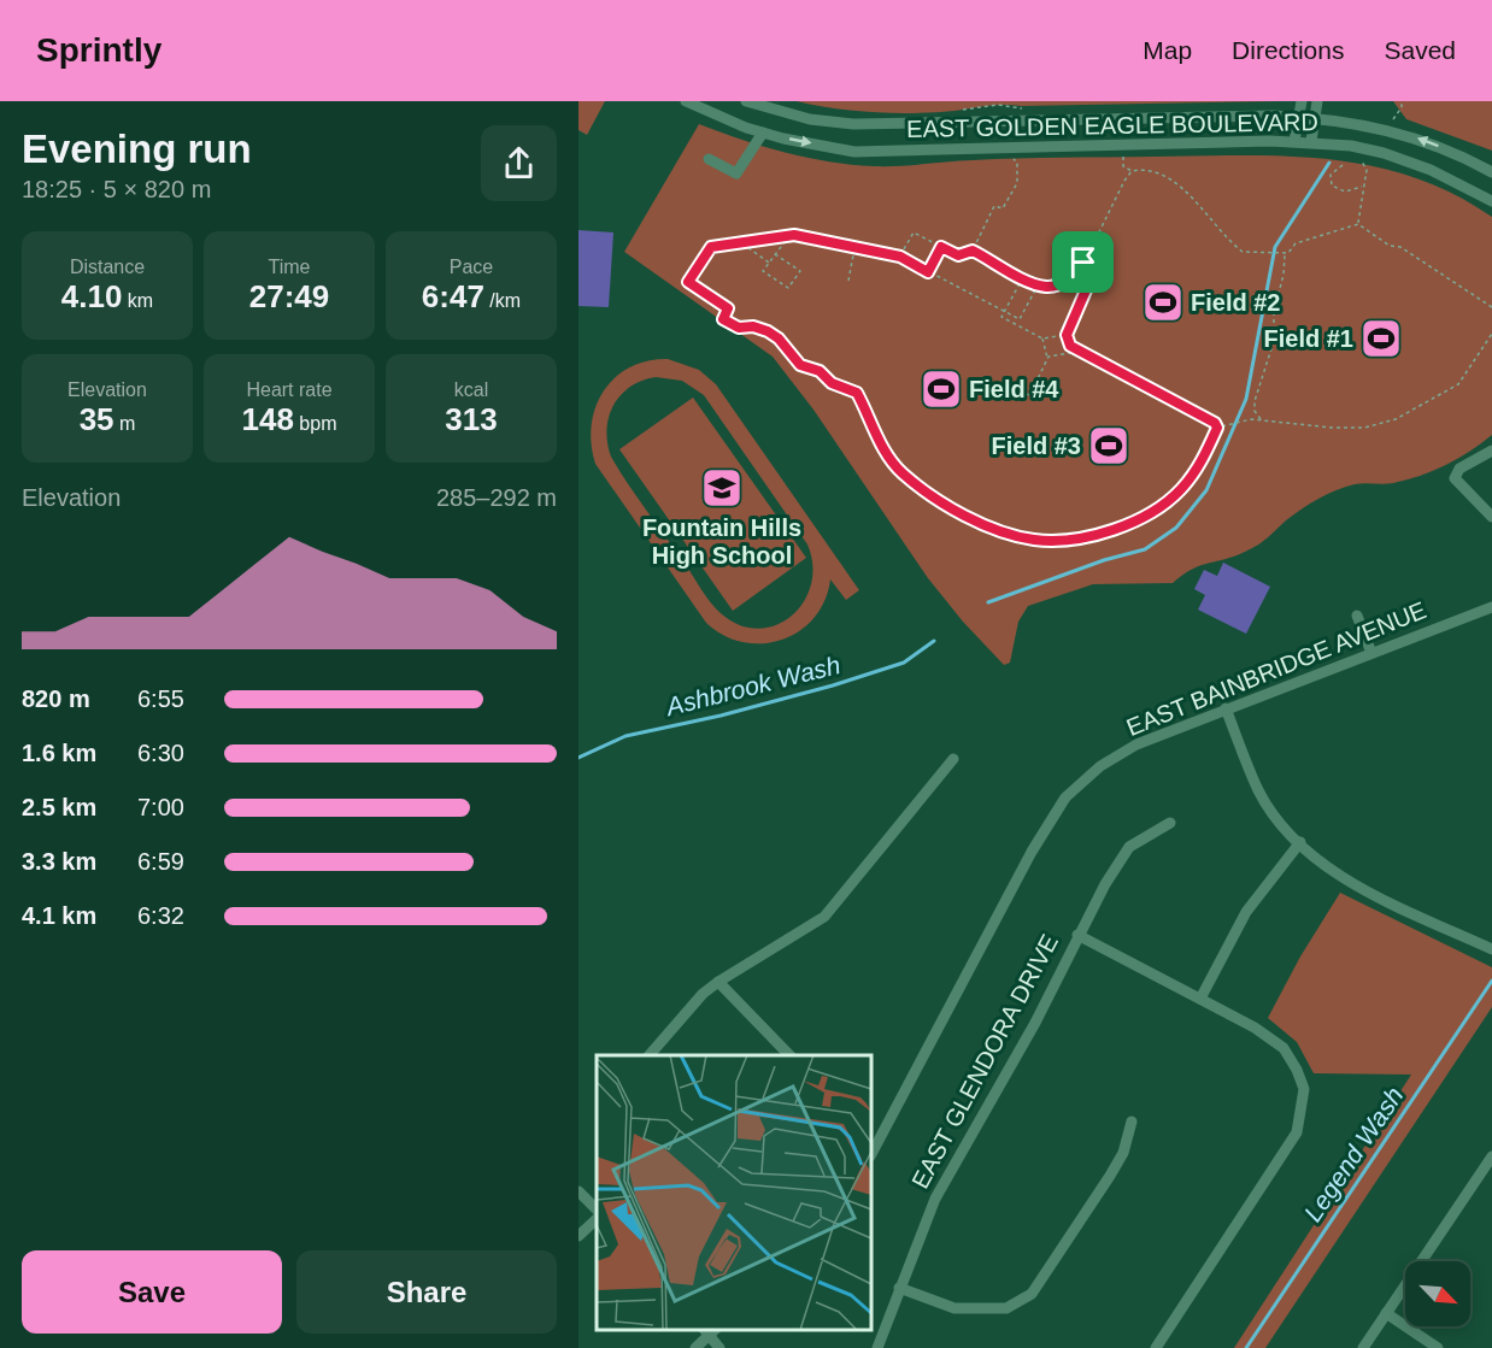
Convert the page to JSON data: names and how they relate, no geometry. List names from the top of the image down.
{
  "streets": {
    "street": ["EAST GOLDEN EAGLE BOULEVARD", "EAST BAINBRIDGE AVENUE", "EAST GLENDORA DRIVE"]
  },
  "water": ["Ashbrook Wash", "Legend Wash"],
  "places": {
    "sports": [
      "Field #2",
      "Field #1",
      "Field #4",
      "Field #3"
    ],
    "school or university": ["Fountain Hills High School"]
  },
  "north": "bottom right",
  "page": {
    "header": "Sprintly",
    "nav": ["Map", "Directions", "Saved"],
    "heading": ["Evening run", "18:25 · 5 × 820 m"],
    "stats": [
      ["Distance", "4.10 km"],
      ["Time", "27:49"],
      ["Pace", "6:47 /km"],
      ["Elevation", "35 m"],
      ["Heart rate", "148 bpm"],
      ["kcal", "313"]
    ],
    "chart": ["Elevation", "285–292 m"],
    "list": [
      {
        "name": "820 m",
        "note": "6:55"
      },
      {
        "name": "1.6 km",
        "note": "6:30"
      },
      {
        "name": "2.5 km",
        "note": "7:00"
      },
      {
        "name": "3.3 km",
        "note": "6:59"
      },
      {
        "name": "4.1 km",
        "note": "6:32"
      }
    ],
    "buttons": ["Save", "Share"]
  }
}
